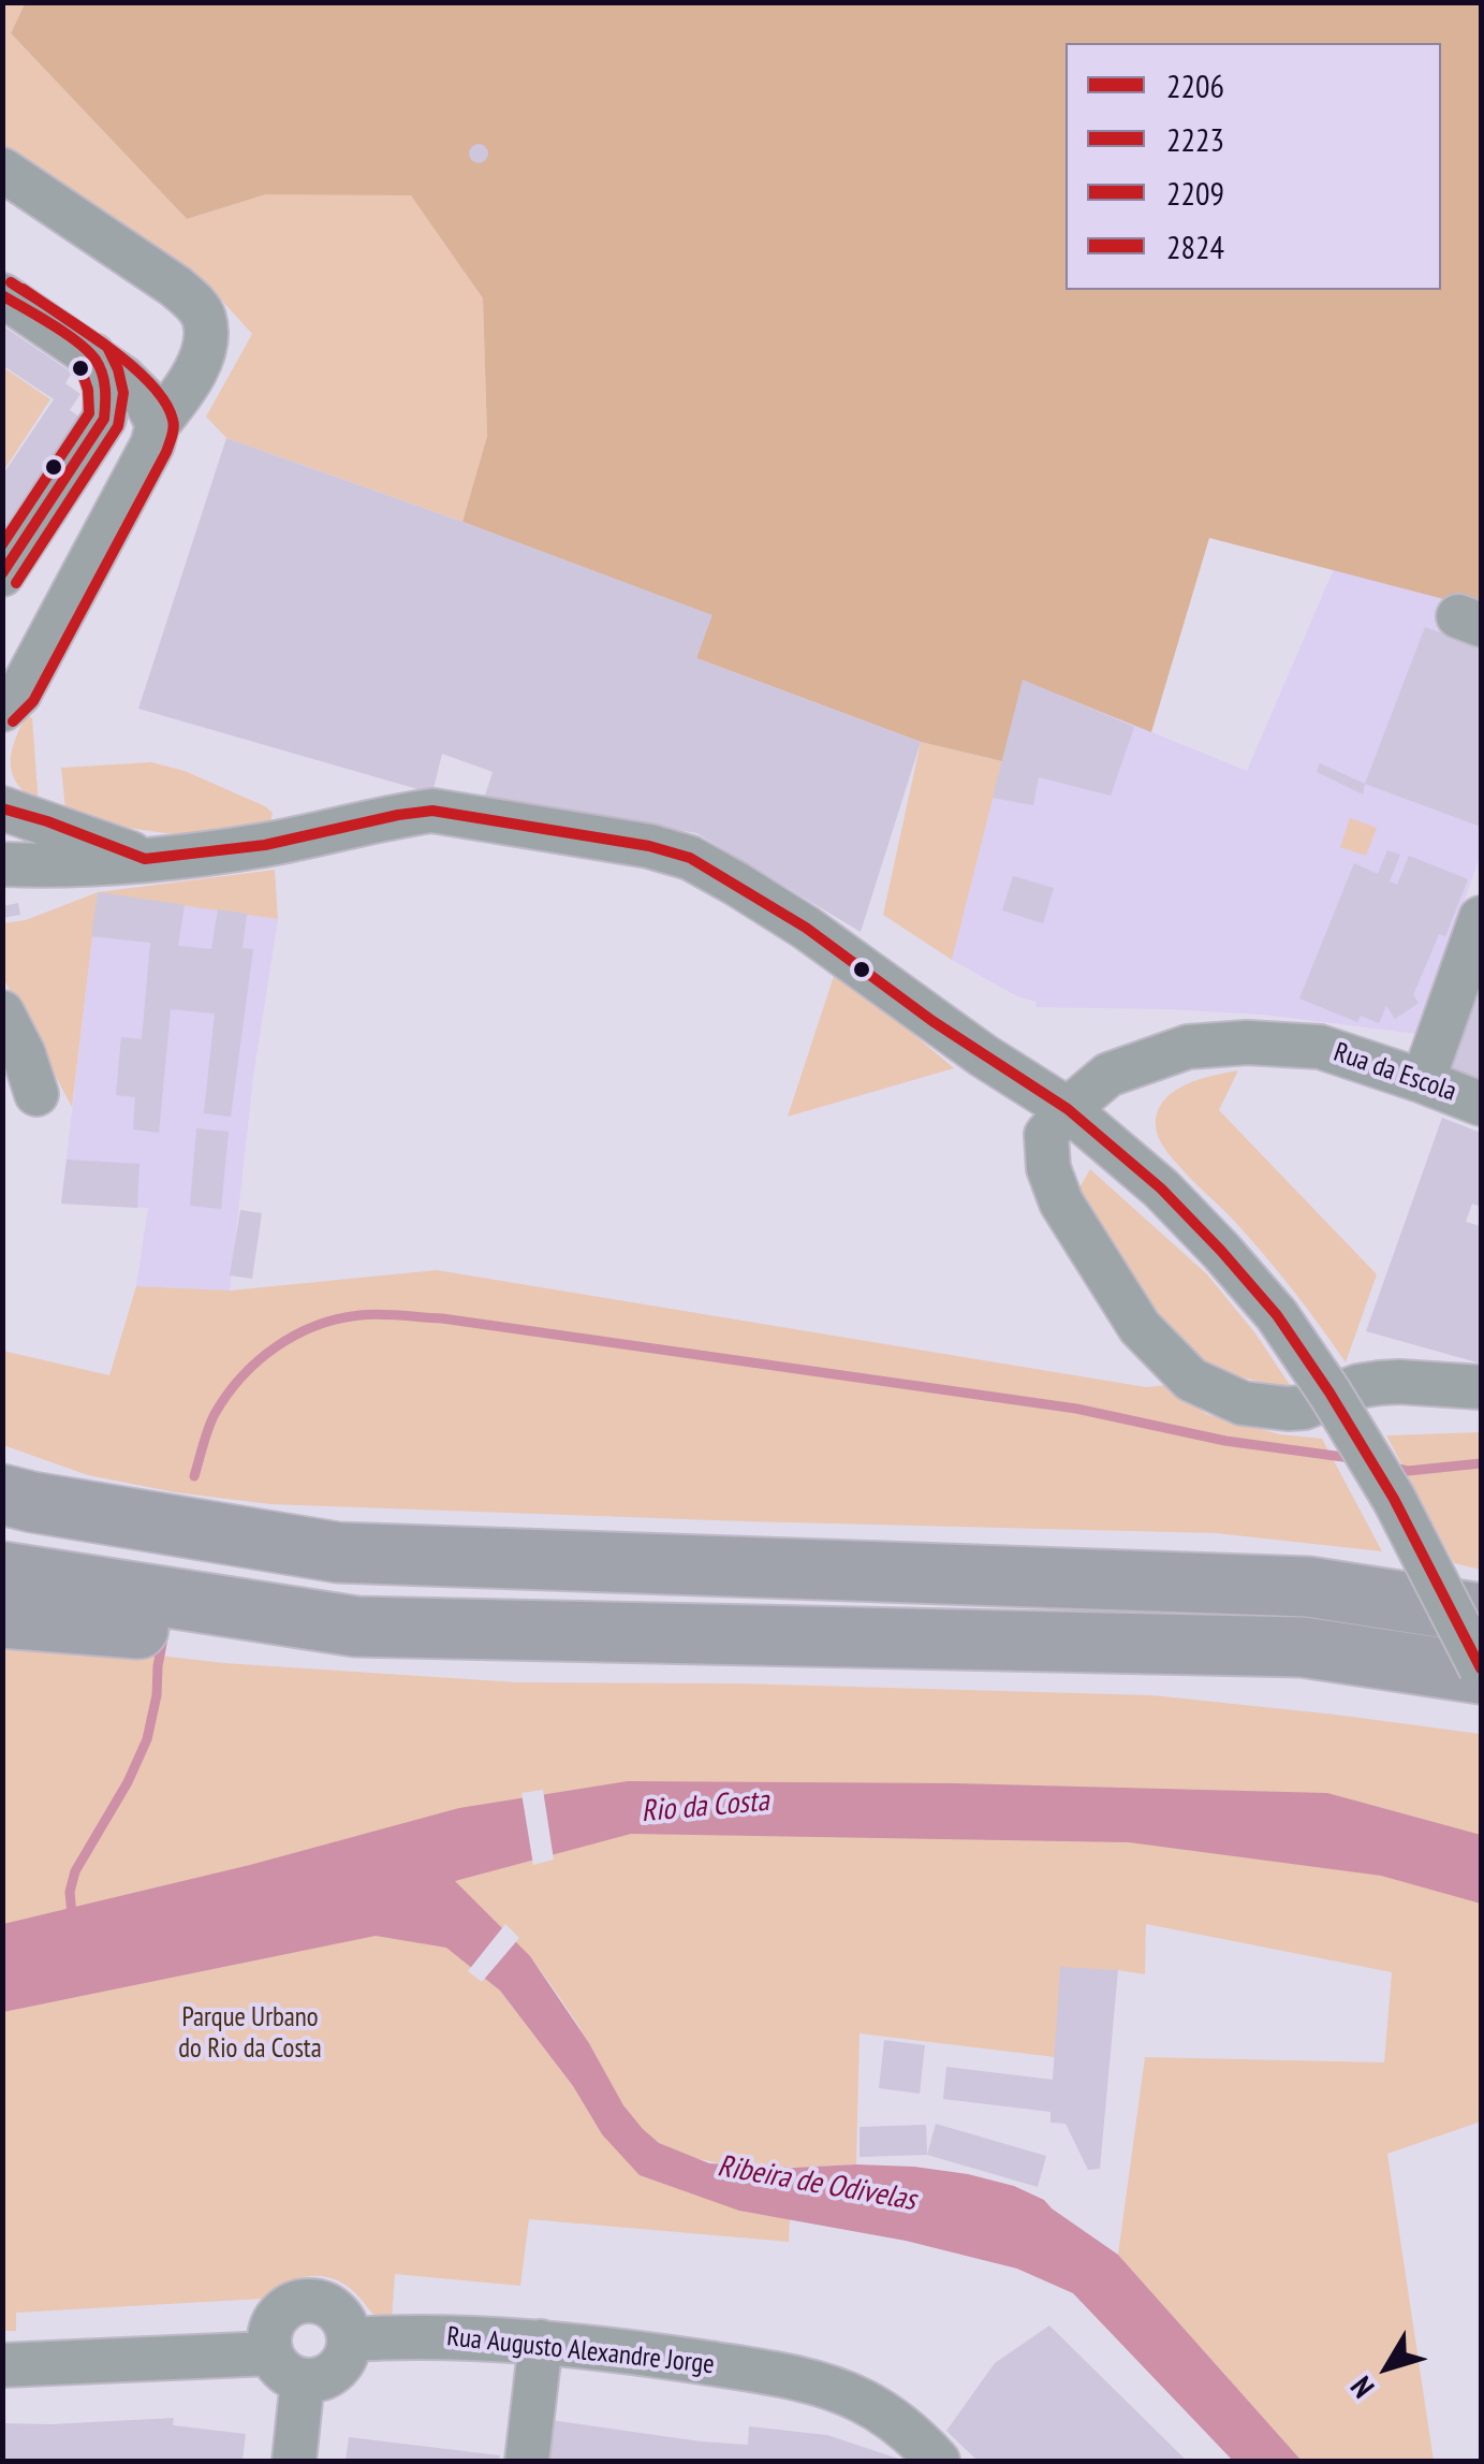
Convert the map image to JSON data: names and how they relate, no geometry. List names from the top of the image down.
{
  "streets": {
    "street": ["Rua da Escola", "Rua Augusto Alexandre Jorge"]
  },
  "water": ["Rio da Costa", "Ribeira de Odivelas"],
  "parks": ["Parque Urbano do Rio da Costa"],
  "lines": [
    "transit line 2209",
    "transit line 2223",
    "transit line 2206",
    "transit line 2824"
  ],
  "legend": [
    "2206",
    "2223",
    "2209",
    "2824"
  ],
  "north": "bottom left"
}
